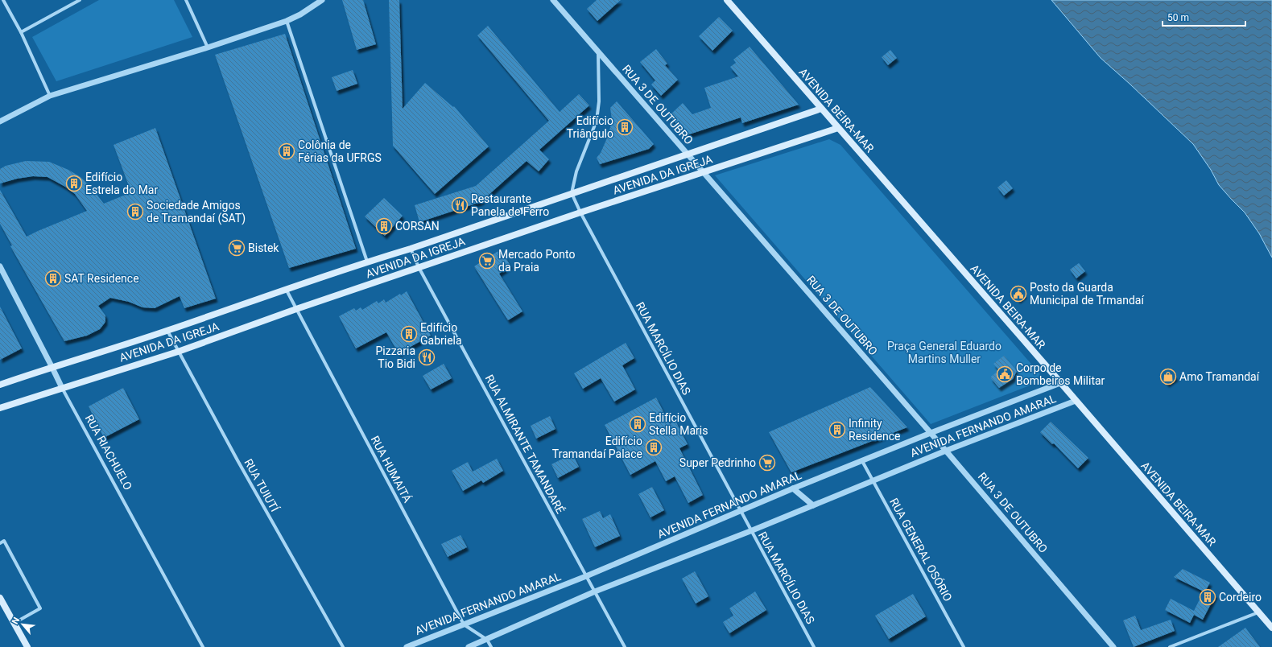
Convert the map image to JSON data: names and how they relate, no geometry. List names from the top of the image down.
{
  "streets": {
    "main road": ["AVENIDA BEIRA-MAR", "AVENIDA DA IGREJA"],
    "street": [
      "RUA 3 DE OUTUBRO",
      "RUA MARCÍLIO DIAS",
      "AVENIDA FERNANDO AMARAL",
      "RUA ALMIRANTE TAMANDARÉ",
      "RUA RIACHUELO",
      "RUA HUMAITÁ",
      "RUA TUIUTÍ",
      "RUA GENERAL OSÓRIO"
    ]
  },
  "crossings": [
    ["RUA 3 DE OUTUBRO", "AVENIDA DA IGREJA"],
    ["RUA 3 DE OUTUBRO", "AVENIDA FERNANDO AMARAL"],
    ["AVENIDA BEIRA-MAR", "AVENIDA DA IGREJA"],
    ["AVENIDA BEIRA-MAR", "AVENIDA FERNANDO AMARAL"],
    ["AVENIDA DA IGREJA", "RUA MARCÍLIO DIAS"],
    ["AVENIDA DA IGREJA", "RUA ALMIRANTE TAMANDARÉ"],
    ["AVENIDA DA IGREJA", "RUA RIACHUELO"],
    ["AVENIDA DA IGREJA", "RUA HUMAITÁ"],
    ["AVENIDA DA IGREJA", "RUA TUIUTÍ"],
    ["RUA MARCÍLIO DIAS", "AVENIDA FERNANDO AMARAL"],
    ["AVENIDA FERNANDO AMARAL", "RUA ALMIRANTE TAMANDARÉ"],
    ["AVENIDA FERNANDO AMARAL", "RUA HUMAITÁ"],
    ["AVENIDA FERNANDO AMARAL", "RUA GENERAL OSÓRIO"]
  ],
  "parks": ["Praça General Eduardo Martins Muller"],
  "places": {
    "building": [
      "Edifício Triângulo",
      "Colônia de Férias da UFRGS",
      "Edifício Estrela do Mar",
      "Sociedade Amigos de Tramandaí (SAT)",
      "CORSAN",
      "SAT Residence",
      "Edifício Gabriela",
      "Edifício Stella Maris",
      "Infinity Residence",
      "Edifício Tramandaí Palace",
      "Cordeiro"
    ],
    "restaurant": ["Restaurante Panela de Ferro", "Pizzaria Tio Bidi"],
    "supermarket": ["Bistek", "Mercado Ponto da Praia", "Super Pedrinho"],
    "public building": ["Posto da Guarda Municipal de Trmandaí", "Corpo de Bombeiros Militar"],
    "shop": ["Amo Tramandaí"]
  },
  "scale_bar": "50 m",
  "north": "top left"
}
